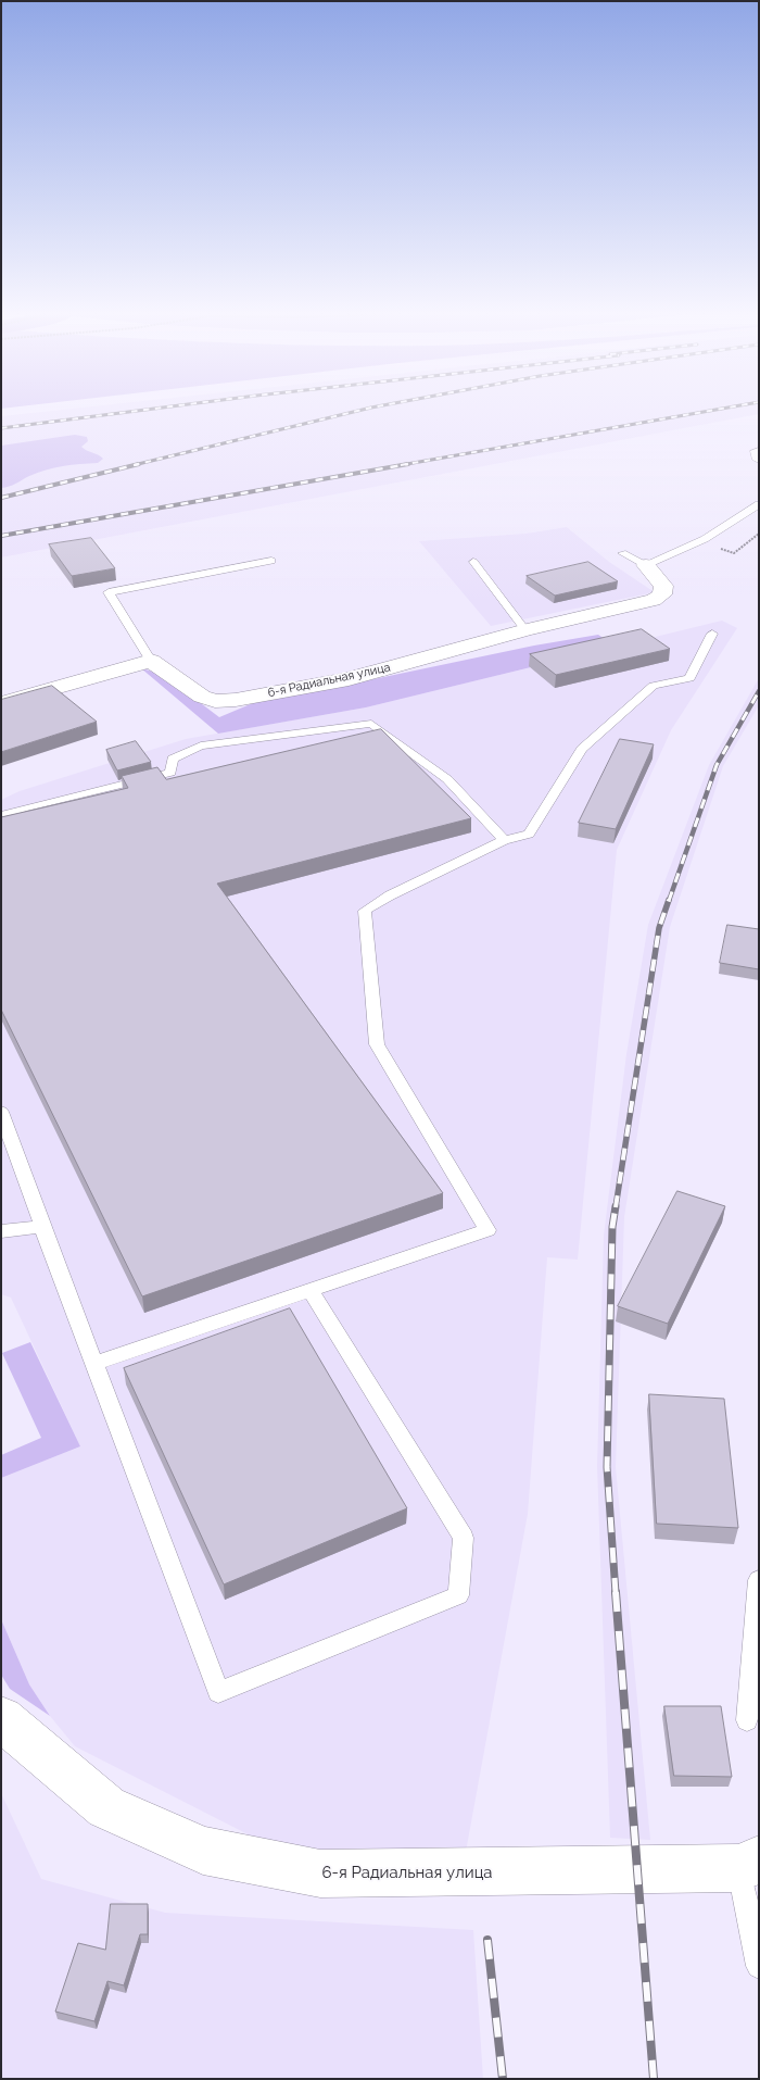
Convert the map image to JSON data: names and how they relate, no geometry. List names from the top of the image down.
{
  "streets": {
    "street": ["6-я Радиальная улица"]
  }
}
